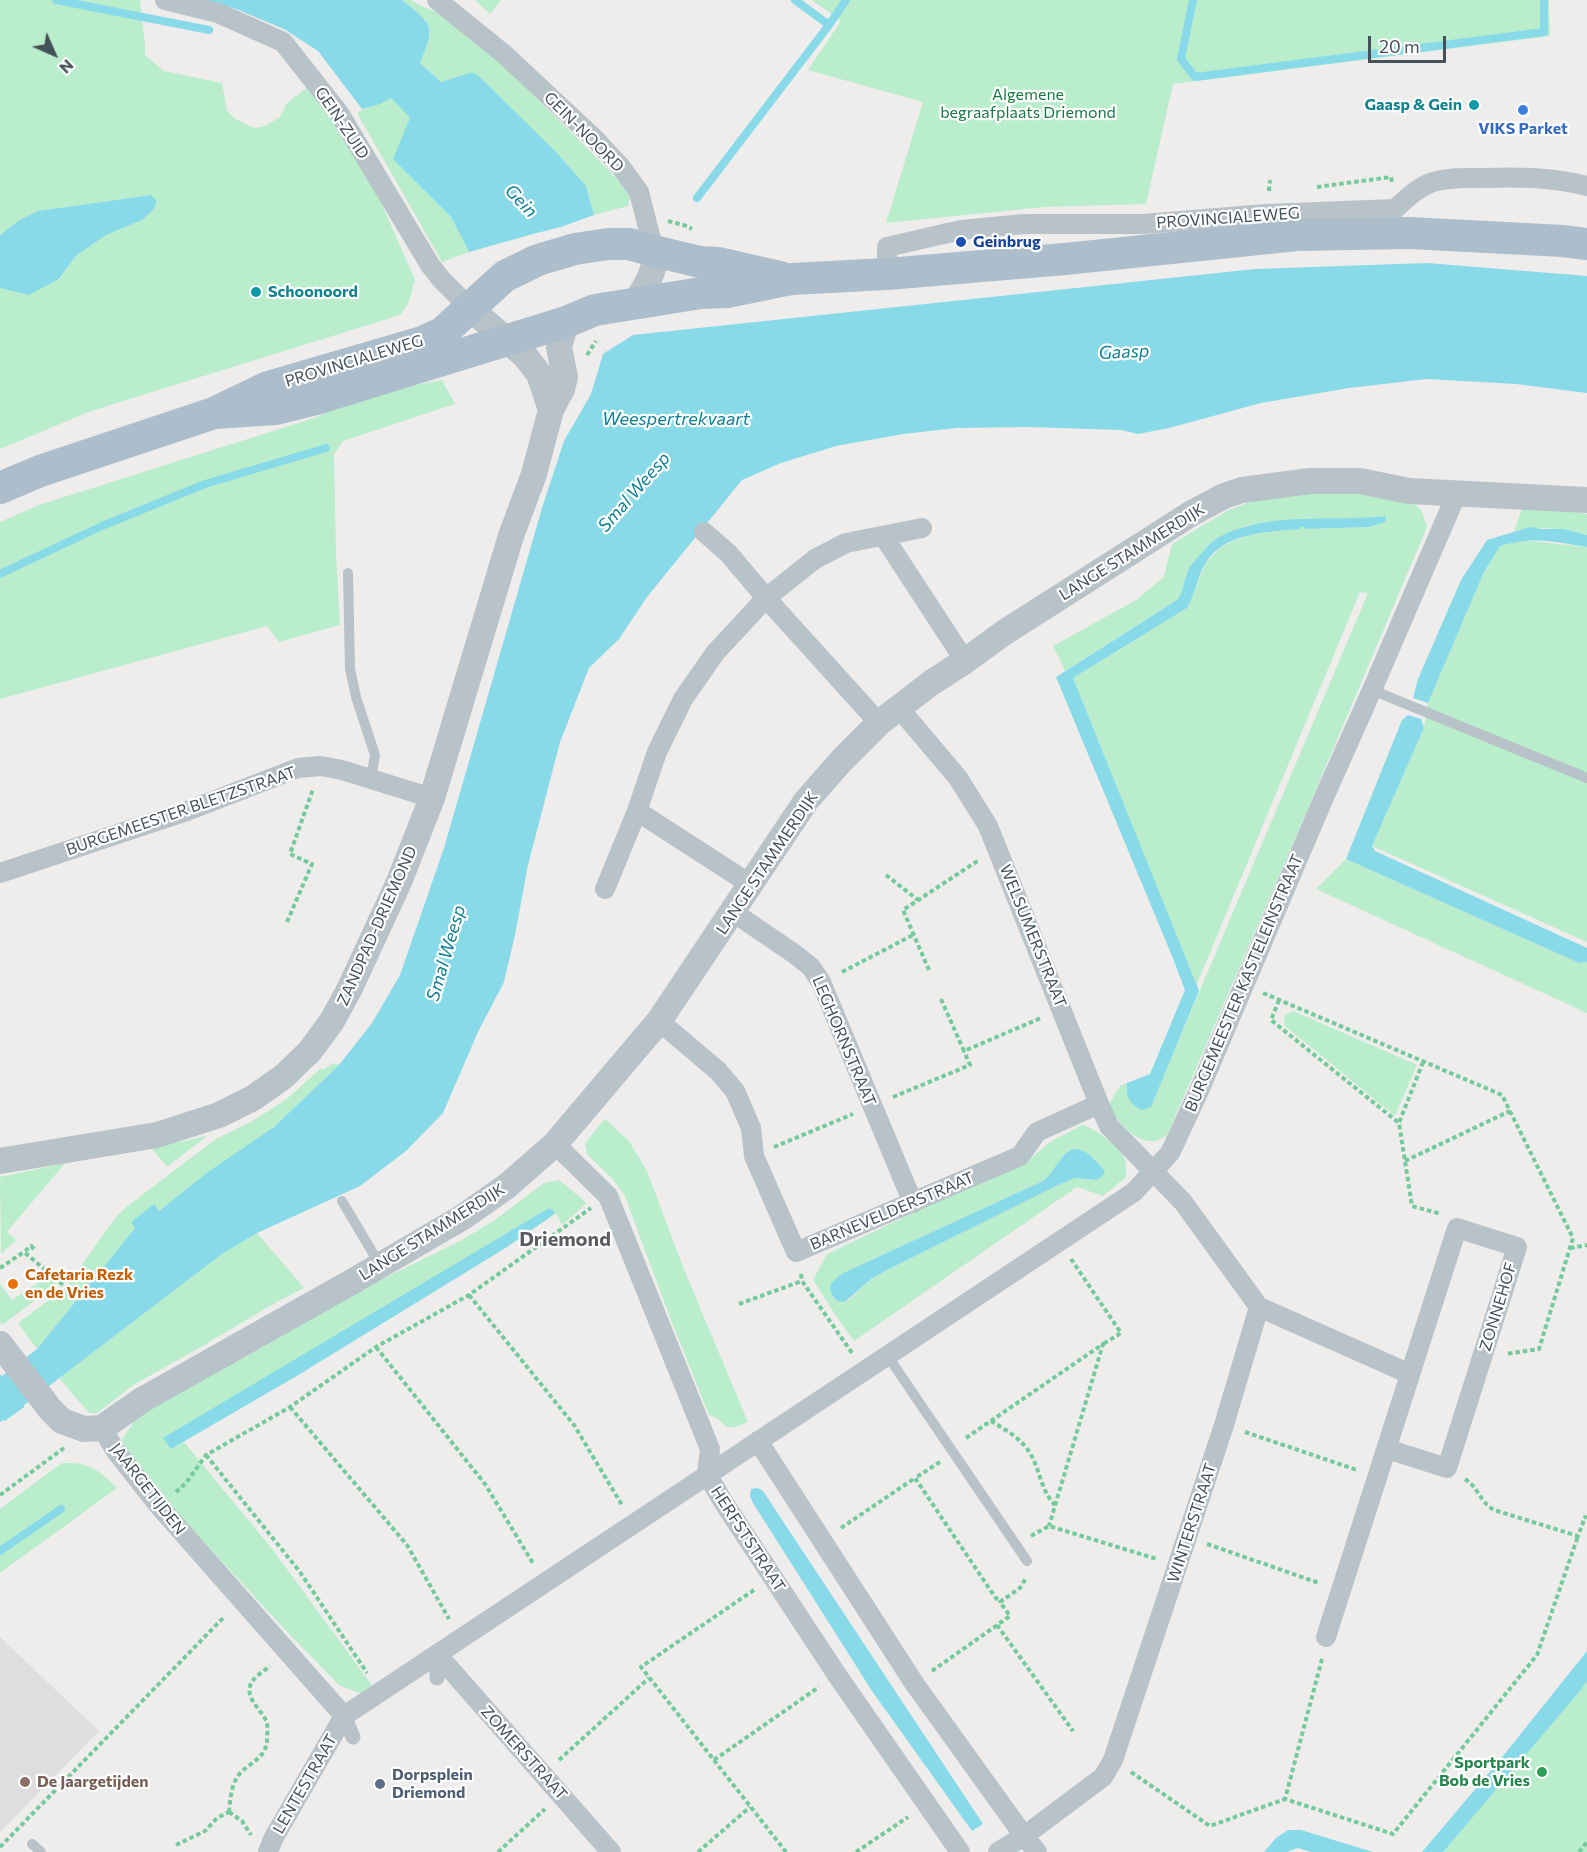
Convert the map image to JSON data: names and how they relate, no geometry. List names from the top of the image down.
{
  "streets": {
    "main road": ["PROVINCIALEWEG"],
    "street": [
      "GEIN-ZUID",
      "GEIN-NOORD",
      "LANGE STAMMERDIJK",
      "BURGEMEESTER BLETZSTRAAT",
      "ZANDPAD-DRIEMOND",
      "WELSUMERSTRAAT",
      "BURGEMEESTER KASTELEINSTRAAT",
      "LEGHORNSTRAAT",
      "BARNEVELDERSTRAAT",
      "ZONNEHOF",
      "JAARGETIJDEN",
      "WINTERSTRAAT",
      "HERFSTSTRAAT",
      "ZOMERSTRAAT",
      "LENTESTRAAT"
    ]
  },
  "crossings": [
    ["GEIN-ZUID", "PROVINCIALEWEG"],
    ["GEIN-NOORD", "PROVINCIALEWEG"],
    ["GEIN-NOORD", "ZANDPAD-DRIEMOND"],
    ["PROVINCIALEWEG", "ZANDPAD-DRIEMOND"],
    ["LANGE STAMMERDIJK", "WELSUMERSTRAAT"],
    ["LANGE STAMMERDIJK", "BURGEMEESTER KASTELEINSTRAAT"],
    ["LANGE STAMMERDIJK", "LEGHORNSTRAAT"],
    ["LANGE STAMMERDIJK", "BARNEVELDERSTRAAT"],
    ["LANGE STAMMERDIJK", "JAARGETIJDEN"],
    ["LANGE STAMMERDIJK", "HERFSTSTRAAT"],
    ["BURGEMEESTER BLETZSTRAAT", "ZANDPAD-DRIEMOND"],
    ["WELSUMERSTRAAT", "BURGEMEESTER KASTELEINSTRAAT"],
    ["WELSUMERSTRAAT", "BARNEVELDERSTRAAT"],
    ["BURGEMEESTER KASTELEINSTRAAT", "JAARGETIJDEN"],
    ["BURGEMEESTER KASTELEINSTRAAT", "HERFSTSTRAAT"],
    ["BURGEMEESTER KASTELEINSTRAAT", "ZOMERSTRAAT"],
    ["BURGEMEESTER KASTELEINSTRAAT", "LENTESTRAAT"],
    ["LEGHORNSTRAAT", "BARNEVELDERSTRAAT"],
    ["JAARGETIJDEN", "LENTESTRAAT"]
  ],
  "districts": ["Driemond"],
  "water": [
    "Gein",
    "Gaasp",
    "Weespertrekvaart",
    "Smal Weesp"
  ],
  "parks": ["Algemene begraafplaats Driemond"],
  "places": [
    "Gaasp & Gein",
    "VIKS Parket",
    "Geinbrug",
    "Schoonoord",
    "Cafetaria Rezk en de Vries",
    "Sportpark Bob de Vries",
    "De Jaargetijden",
    "Dorpsplein Driemond"
  ],
  "scale_bar": "20 m",
  "north": "bottom right"
}
